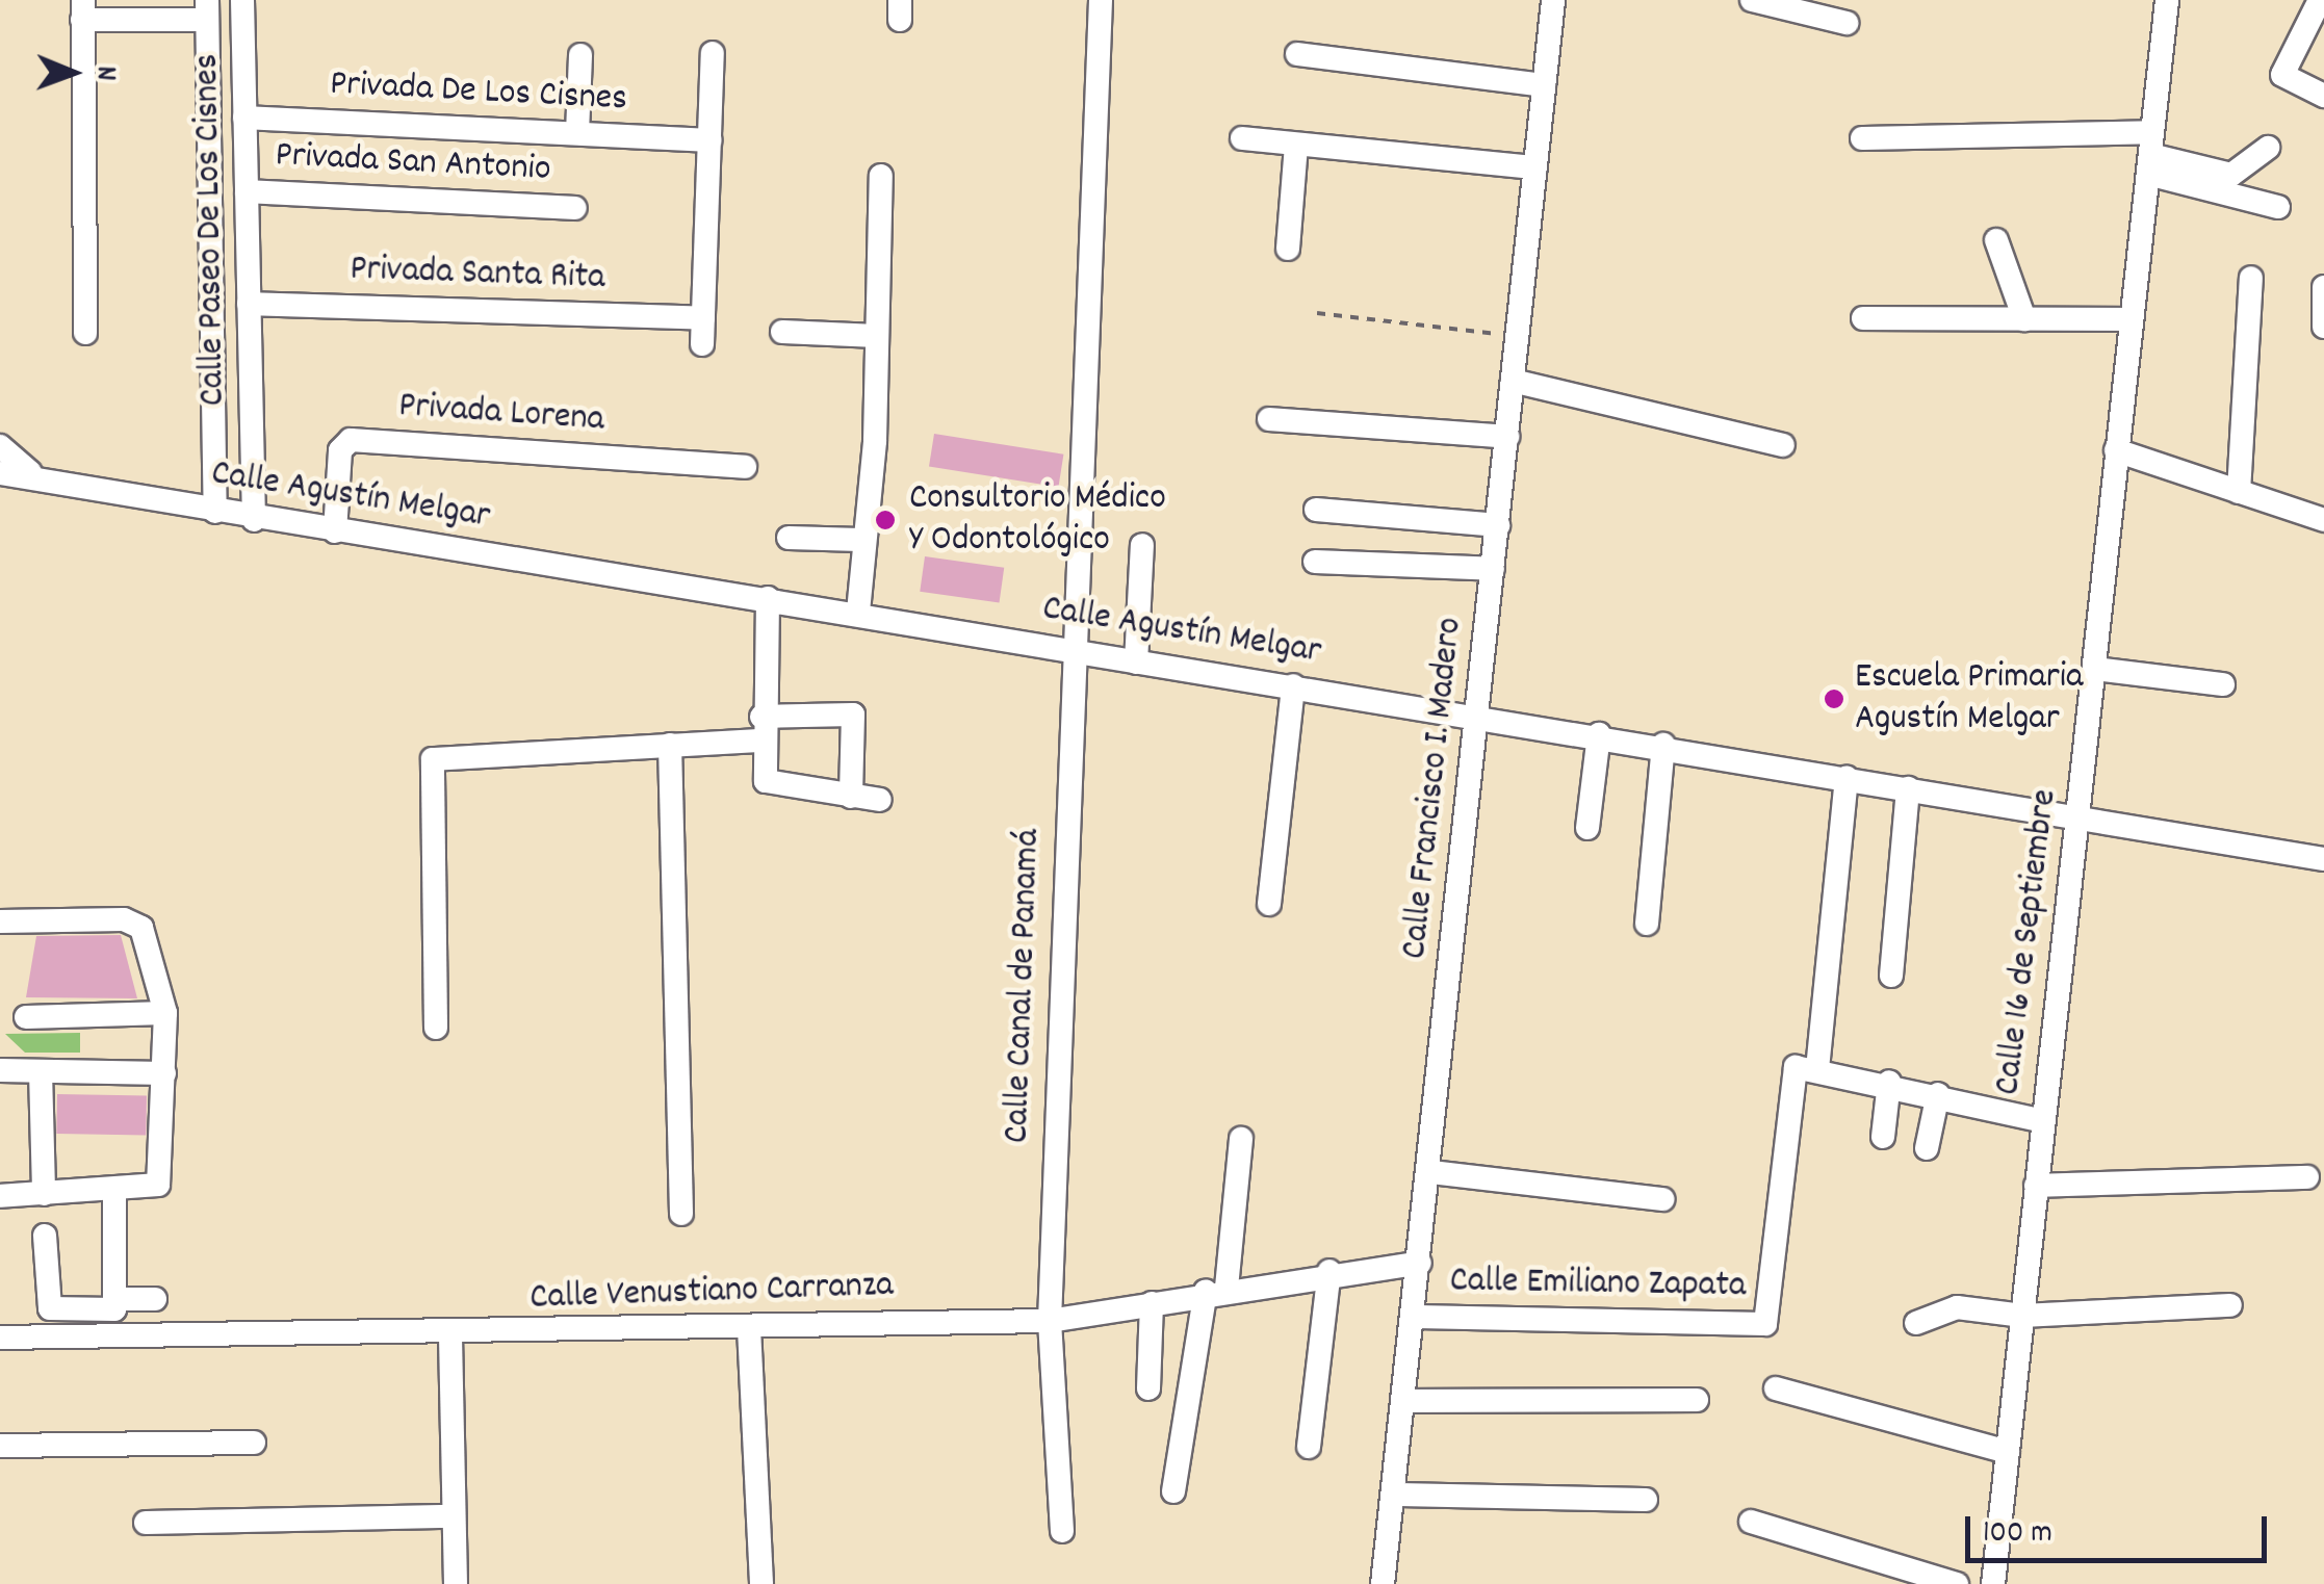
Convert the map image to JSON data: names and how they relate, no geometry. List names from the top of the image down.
{
  "streets": {
    "street": [
      "Privada De Los Cisnes",
      "Privada San Antonio",
      "Calle Paseo De Los Cisnes",
      "Privada Santa Rita",
      "Privada Lorena",
      "Calle Agustín Melgar",
      "Calle Francisco I. Madero",
      "Calle 16 de Septiembre",
      "Calle Canal de Panamá",
      "Calle Emiliano Zapata",
      "Calle Venustiano Carranza"
    ]
  },
  "crossings": [
    ["Privada De Los Cisnes", "Calle Paseo De Los Cisnes"],
    ["Privada San Antonio", "Calle Paseo De Los Cisnes"],
    ["Calle Paseo De Los Cisnes", "Privada Santa Rita"],
    ["Calle Paseo De Los Cisnes", "Calle Agustín Melgar"],
    ["Privada Lorena", "Calle Agustín Melgar"],
    ["Calle Agustín Melgar", "Calle Francisco I. Madero"],
    ["Calle Agustín Melgar", "Calle 16 de Septiembre"],
    ["Calle Agustín Melgar", "Calle Canal de Panamá"],
    ["Calle Francisco I. Madero", "Calle Emiliano Zapata"],
    ["Calle Francisco I. Madero", "Calle Venustiano Carranza"],
    ["Calle Canal de Panamá", "Calle Venustiano Carranza"]
  ],
  "places": ["Consultorio Médico Y Odontológico", "Escuela Primaria Agustín Melgar"],
  "scale_bar": "100 m",
  "north": "right"
}
